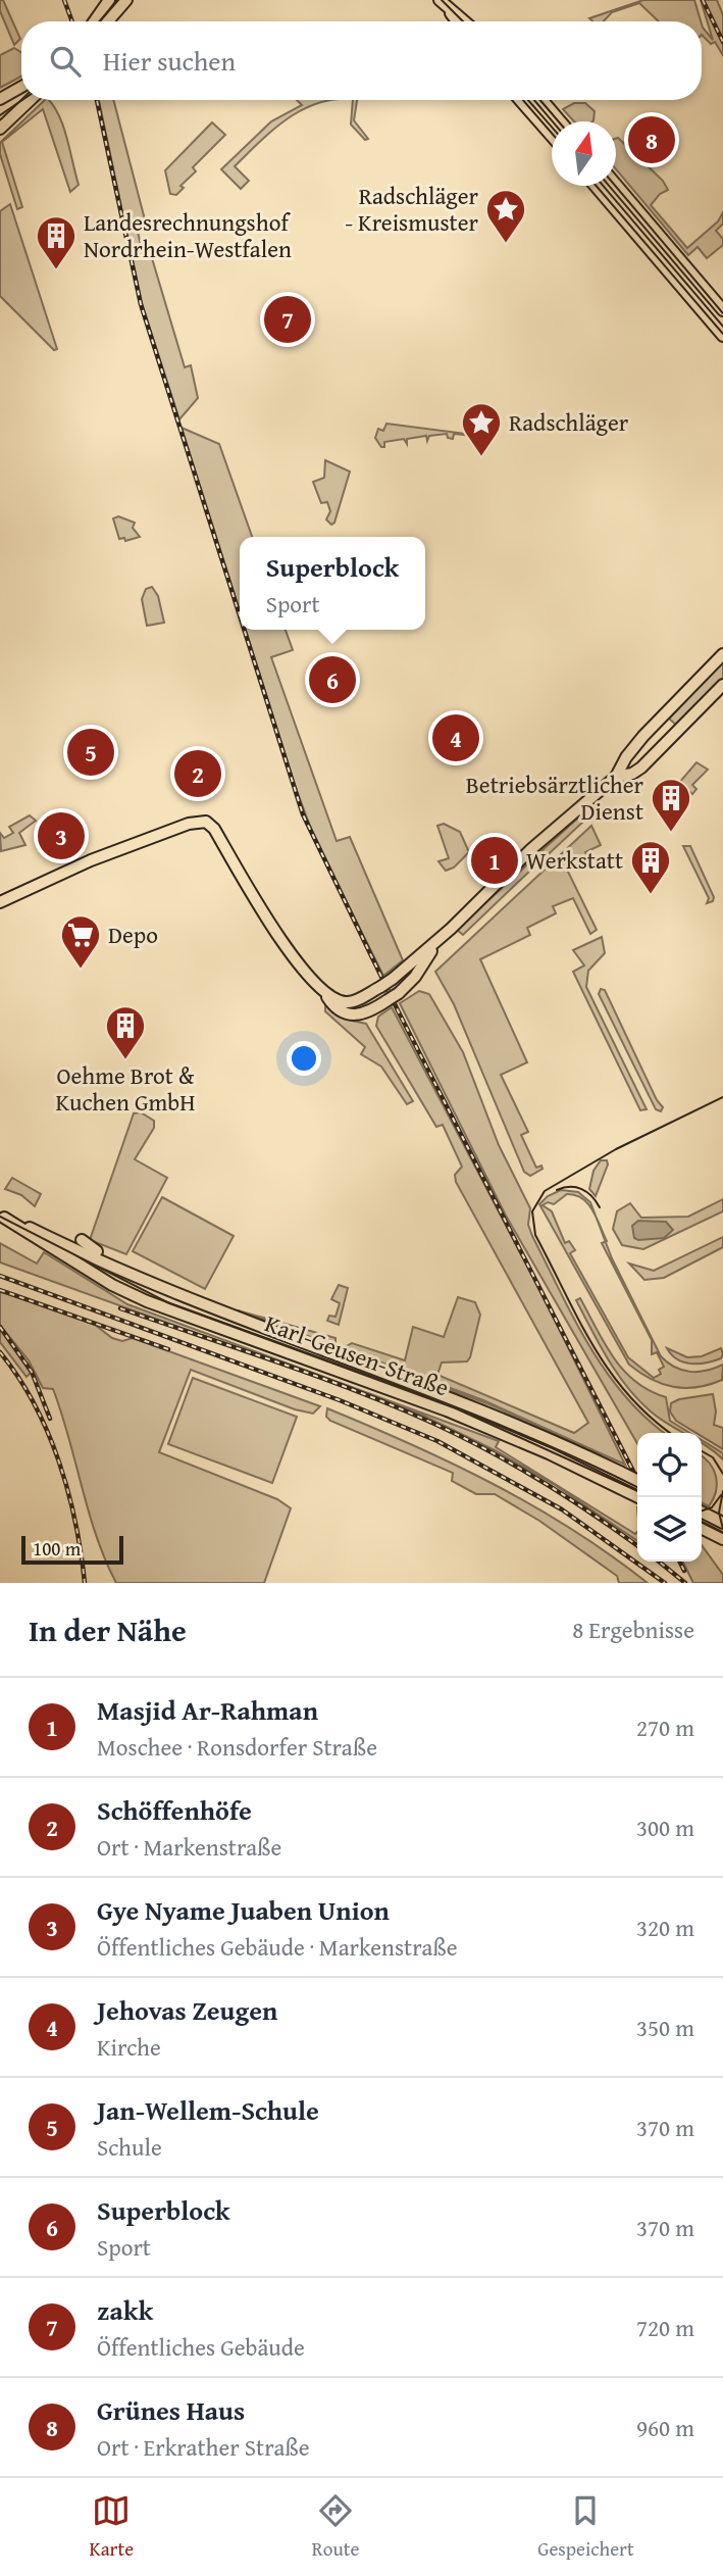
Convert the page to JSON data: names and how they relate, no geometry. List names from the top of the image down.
{
  "streets": {
    "main road": ["Karl-Geusen-Straße"]
  },
  "places": {
    "place": ["Radschläger - Kreismuster", "Radschläger"],
    "building": [
      "Landesrechnungshof Nordrhein-Westfalen",
      "Betriebsärztlicher Dienst",
      "Werkstatt",
      "Oehme Brot & Kuchen GmbH"
    ],
    "supermarket": ["Depo"]
  },
  "scale_bar": "100 m",
  "north": "top",
  "page": {
    "search": "Hier suchen",
    "pins": [
      "8",
      "7",
      "6",
      "4",
      "5",
      "2",
      "3",
      "1"
    ],
    "popup": ["Superblock", "Sport"],
    "scale": "100 m",
    "heading": ["In der Nähe", "8 Ergebnisse"],
    "list": [
      {
        "mark": "1",
        "name": "Masjid Ar-Rahman",
        "note": "Moschee · Ronsdorfer Straße",
        "value": "270 m"
      },
      {
        "mark": "2",
        "name": "Schöffenhöfe",
        "note": "Ort · Markenstraße",
        "value": "300 m"
      },
      {
        "mark": "3",
        "name": "Gye Nyame Juaben Union",
        "note": "Öffentliches Gebäude · Markenstraße",
        "value": "320 m"
      },
      {
        "mark": "4",
        "name": "Jehovas Zeugen",
        "note": "Kirche",
        "value": "350 m"
      },
      {
        "mark": "5",
        "name": "Jan-Wellem-Schule",
        "note": "Schule",
        "value": "370 m"
      },
      {
        "mark": "6",
        "name": "Superblock",
        "note": "Sport",
        "value": "370 m"
      },
      {
        "mark": "7",
        "name": "zakk",
        "note": "Öffentliches Gebäude",
        "value": "720 m"
      },
      {
        "mark": "8",
        "name": "Grünes Haus",
        "note": "Ort · Erkrather Straße",
        "value": "960 m"
      }
    ],
    "nav": ["Karte", "Route", "Gespeichert"]
  }
}
